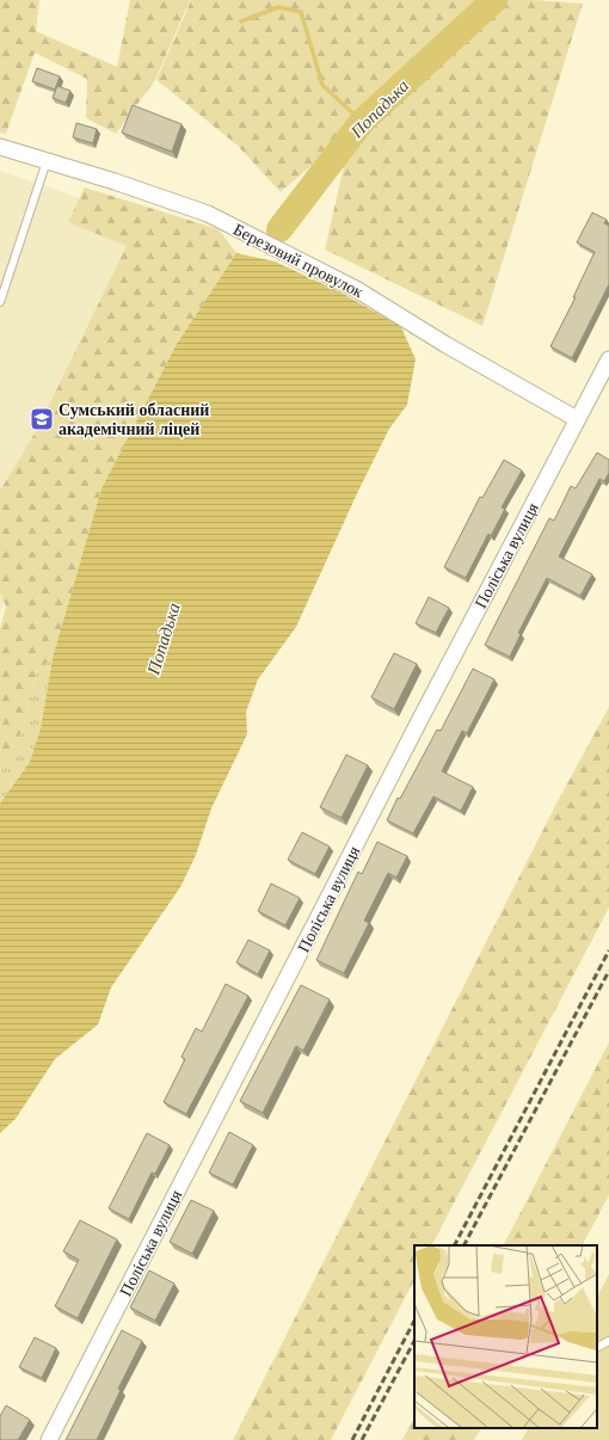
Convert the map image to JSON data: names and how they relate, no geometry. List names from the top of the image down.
{
  "streets": {
    "street": ["Березовий провулок", "Поліська вулиця"]
  },
  "crossings": [
    ["Березовий провулок", "Поліська вулиця"]
  ],
  "water": ["Попадька"],
  "places": {
    "school or university": ["Сумський обласний академічний ліцей"]
  }
}
